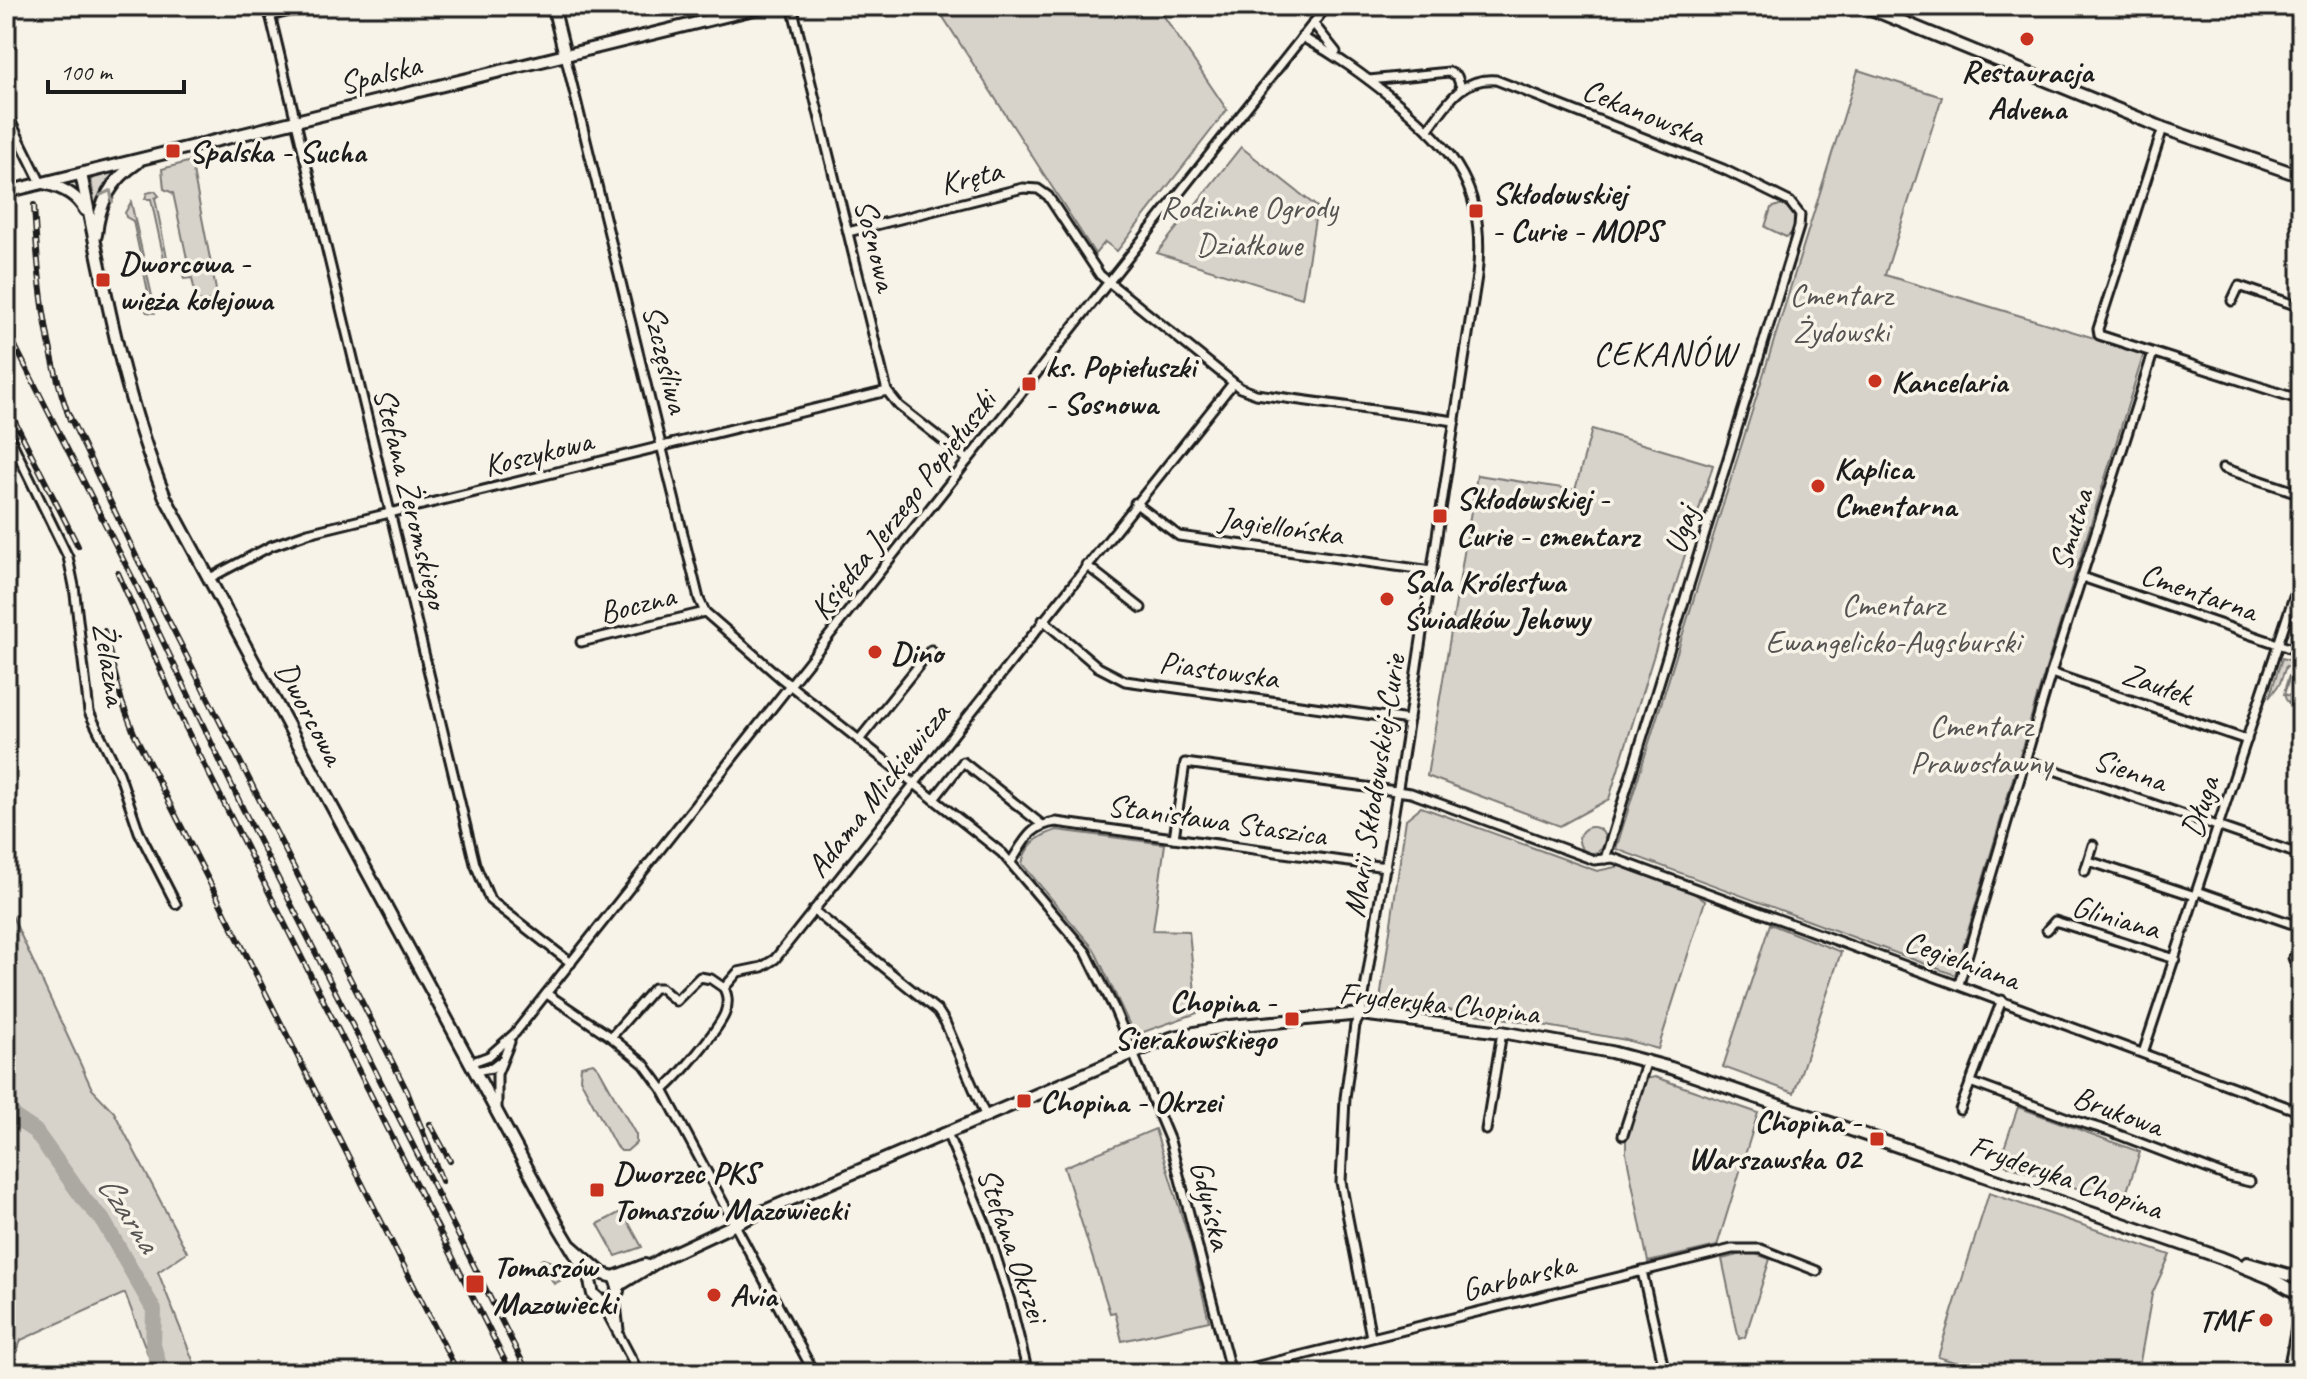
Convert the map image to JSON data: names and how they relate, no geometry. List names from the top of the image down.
{
  "streets": {
    "street": [
      "Spalska",
      "Cekanowska",
      "Kręta",
      "Sosnowa",
      "Szczęśliwa",
      "Koszykowa",
      "Stefana Żeromskiego",
      "Księdza Jerzego Popiełuszki",
      "Jagiellońska",
      "Ugaj",
      "Smutna",
      "Cmentarna",
      "Boczna",
      "Żelazna",
      "Piastowska",
      "Zaułek",
      "Dworcowa",
      "Sienna",
      "Marii Skłodowskiej-Curie",
      "Adama Mickiewicza",
      "Długa",
      "Stanisława Staszica",
      "Gliniana",
      "Cegielniana",
      "Fryderyka Chopina",
      "Brukowa",
      "Gdyńska",
      "Stefana Okrzei",
      "Garbarska"
    ]
  },
  "crossings": [
    ["Spalska", "Szczęśliwa"],
    ["Spalska", "Stefana Żeromskiego"],
    ["Spalska", "Dworcowa"],
    ["Cekanowska", "Ugaj"],
    ["Cekanowska", "Marii Skłodowskiej-Curie"],
    ["Kręta", "Sosnowa"],
    ["Kręta", "Księdza Jerzego Popiełuszki"],
    ["Sosnowa", "Koszykowa"],
    ["Szczęśliwa", "Koszykowa"],
    ["Szczęśliwa", "Boczna"],
    ["Koszykowa", "Stefana Żeromskiego"],
    ["Koszykowa", "Dworcowa"],
    ["Stefana Żeromskiego", "Księdza Jerzego Popiełuszki"],
    ["Księdza Jerzego Popiełuszki", "Dworcowa"],
    ["Księdza Jerzego Popiełuszki", "Marii Skłodowskiej-Curie"],
    ["Księdza Jerzego Popiełuszki", "Gdyńska"],
    ["Jagiellońska", "Marii Skłodowskiej-Curie"],
    ["Jagiellońska", "Adama Mickiewicza"],
    ["Ugaj", "Cegielniana"],
    ["Smutna", "Cmentarna"],
    ["Smutna", "Zaułek"],
    ["Smutna", "Sienna"],
    ["Smutna", "Cegielniana"],
    ["Cmentarna", "Długa"],
    ["Piastowska", "Marii Skłodowskiej-Curie"],
    ["Piastowska", "Adama Mickiewicza"],
    ["Zaułek", "Długa"],
    ["Dworcowa", "Fryderyka Chopina"],
    ["Sienna", "Długa"],
    ["Marii Skłodowskiej-Curie", "Stanisława Staszica"],
    ["Marii Skłodowskiej-Curie", "Cegielniana"],
    ["Marii Skłodowskiej-Curie", "Fryderyka Chopina"],
    ["Marii Skłodowskiej-Curie", "Garbarska"],
    ["Adama Mickiewicza", "Gdyńska"],
    ["Długa", "Gliniana"],
    ["Długa", "Cegielniana"],
    ["Stanisława Staszica", "Cegielniana"],
    ["Fryderyka Chopina", "Gdyńska"],
    ["Fryderyka Chopina", "Stefana Okrzei"],
    ["Gdyńska", "Garbarska"]
  ],
  "districts": ["CEKANÓW"],
  "water": ["Czarna"],
  "parks": [
    "Rodzinne Ogrody Działkowe",
    "Cmentarz Żydowski",
    "Cmentarz Ewangelicko-Augsburski",
    "Cmentarz Prawosławny"
  ],
  "places": {
    "other": [
      "Restauracja Advena",
      "Kancelaria",
      "Kaplica Cmentarna",
      "Sala Królestwa Świadków Jehowy",
      "Dino",
      "Avia",
      "TMF"
    ],
    "transit": [
      "Spalska - Sucha",
      "Skłodowskiej - Curie - MOPS",
      "Dworcowa - wieża kolejowa",
      "ks. Popiełuszki - Sosnowa",
      "Skłodowskiej - Curie - cmentarz",
      "Chopina - Sierakowskiego",
      "Chopina - Okrzei",
      "Chopina - Warszawska 02",
      "Dworzec PKS Tomaszów Mazowiecki",
      "Tomaszów Mazowiecki"
    ]
  },
  "scale_bar": "100 m"
}
